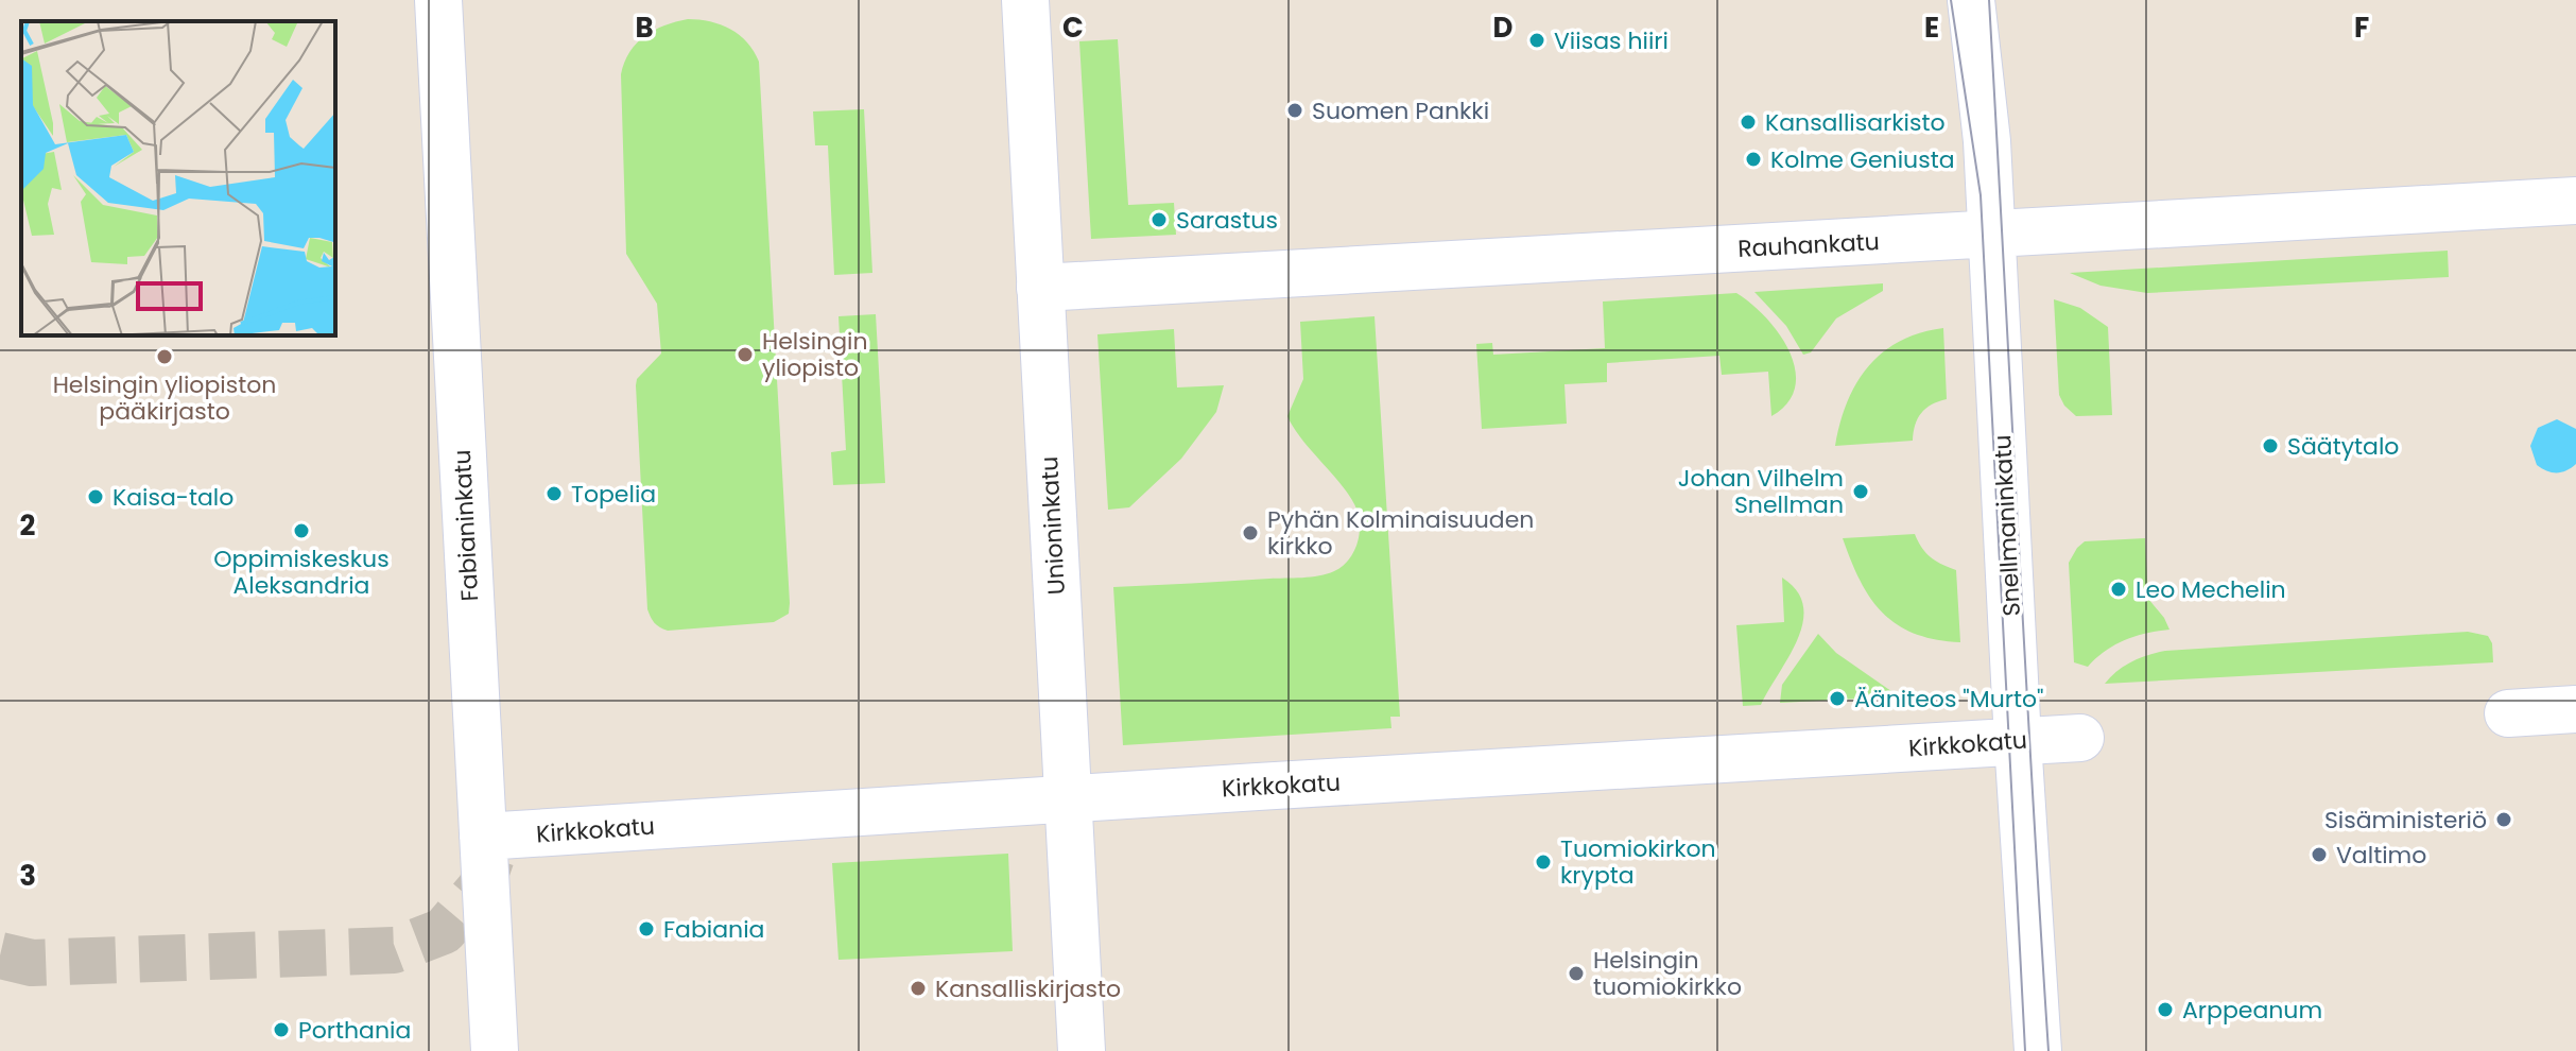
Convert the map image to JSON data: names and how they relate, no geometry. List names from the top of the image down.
{
  "streets": {
    "street": [
      "Rauhankatu",
      "Fabianinkatu",
      "Unioninkatu",
      "Snellmaninkatu",
      "Kirkkokatu"
    ]
  },
  "crossings": [
    ["Rauhankatu", "Unioninkatu"],
    ["Rauhankatu", "Snellmaninkatu"],
    ["Fabianinkatu", "Kirkkokatu"],
    ["Unioninkatu", "Kirkkokatu"],
    ["Snellmaninkatu", "Kirkkokatu"]
  ],
  "places": [
    "Viisas hiiri",
    "Suomen Pankki",
    "Kansallisarkisto",
    "Kolme Geniusta",
    "Sarastus",
    "Helsingin yliopisto",
    "Helsingin yliopiston pääkirjasto",
    "Säätytalo",
    "Johan Vilhelm Snellman",
    "Topelia",
    "Kaisa-talo",
    "Oppimiskeskus Aleksandria",
    "Pyhän Kolminaisuuden kirkko",
    "Leo Mechelin",
    "Ääniteos \"Murto\"",
    "Sisäministeriö",
    "Valtimo",
    "Tuomiokirkon krypta",
    "Fabiania",
    "Helsingin tuomiokirkko",
    "Kansalliskirjasto",
    "Arppeanum",
    "Porthania"
  ],
  "grid": {
    "columns": [
      "B",
      "C",
      "D",
      "E",
      "F"
    ],
    "rows": ["2", "3"]
  }
}
